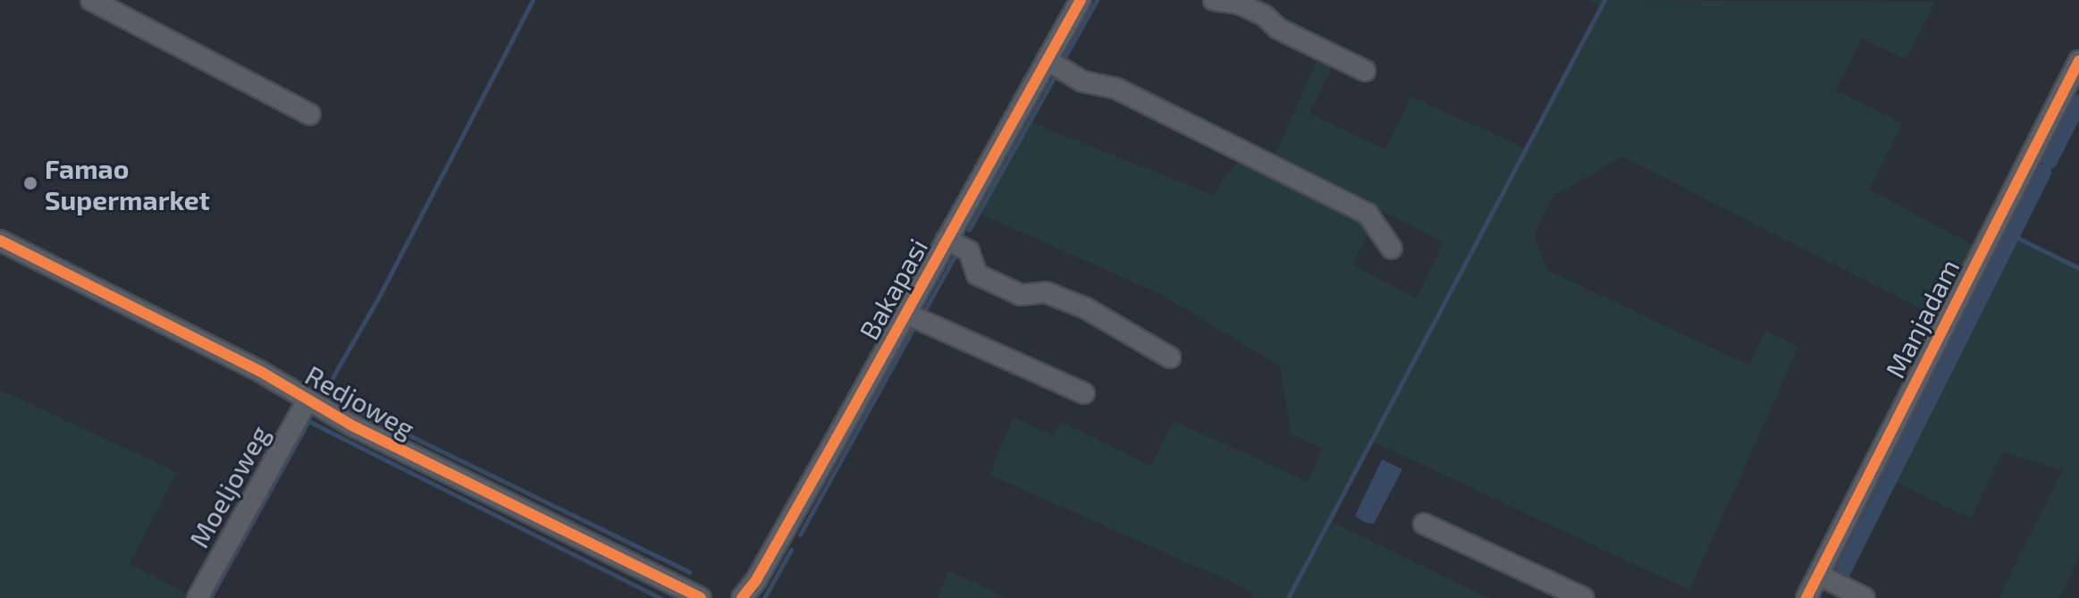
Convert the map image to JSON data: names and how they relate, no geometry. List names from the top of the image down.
{
  "streets": {
    "street": [
      "Bakapasi",
      "Manjadam",
      "Redjoweg",
      "Moeljoweg"
    ]
  },
  "crossings": [
    ["Redjoweg", "Moeljoweg"]
  ],
  "places": ["Famao Supermarket"]
}
